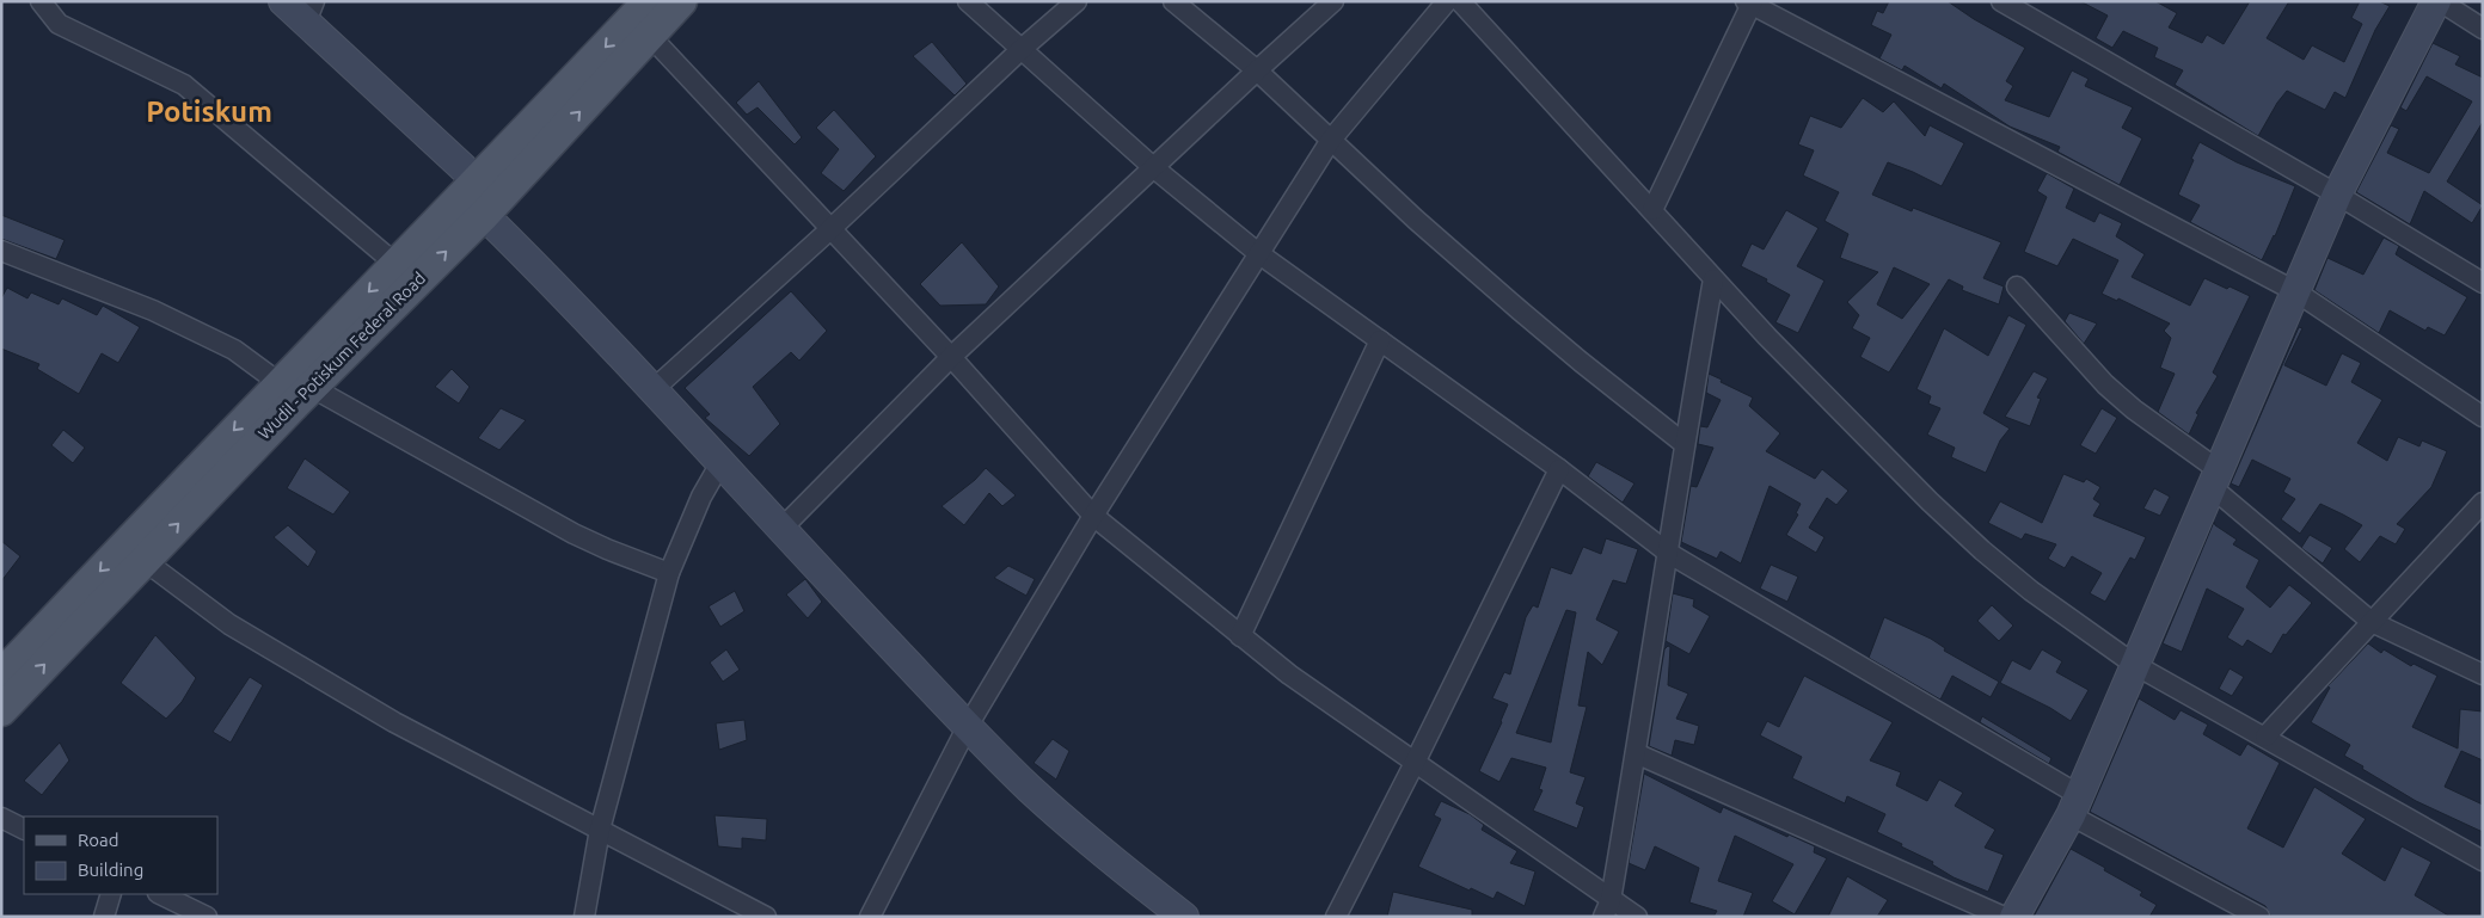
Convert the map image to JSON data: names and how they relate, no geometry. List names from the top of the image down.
{
  "streets": {
    "main road": ["Wudil - Potiskum Federal Road"]
  },
  "districts": ["Potiskum"],
  "legend": ["Road", "Building"]
}
